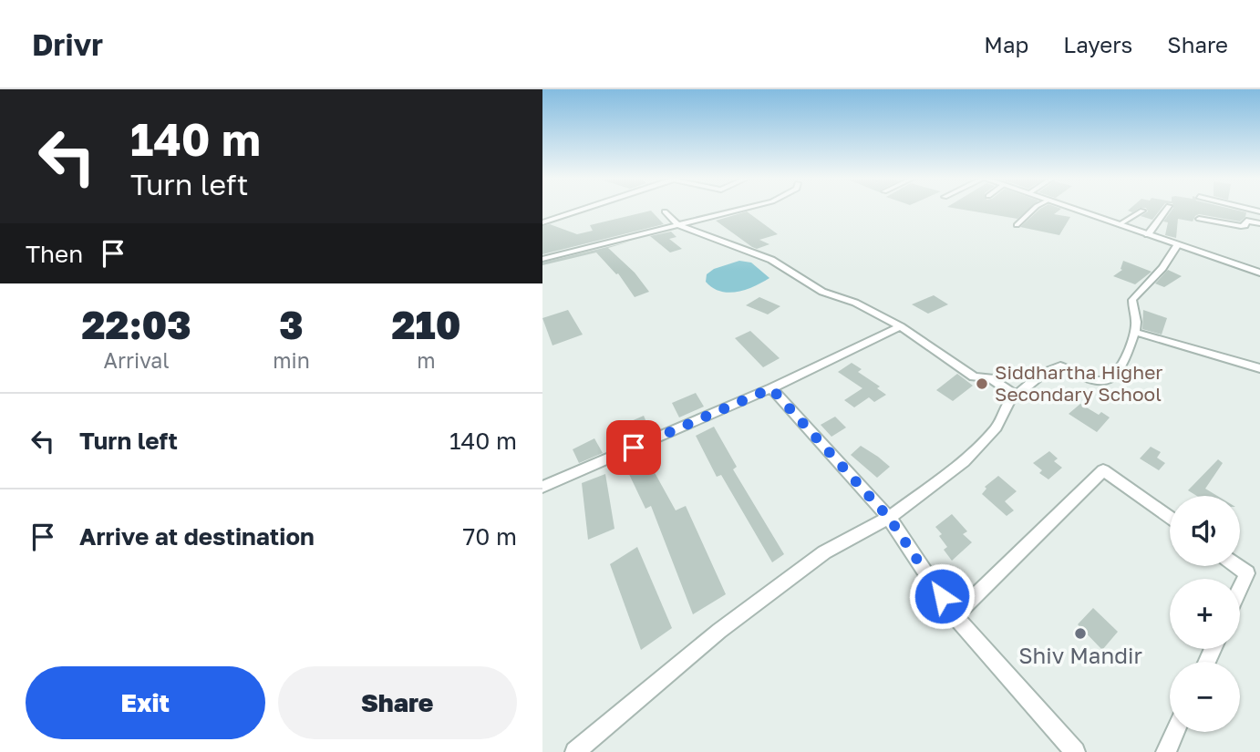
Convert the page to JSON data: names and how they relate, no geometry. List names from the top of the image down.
{
  "places": ["Siddhartha Higher Secondary School", "Shiv Mandir"],
  "page": {
    "header": "Drivr",
    "nav": ["Map", "Layers", "Share"],
    "turn": ["140 m", "Turn left"],
    "then": "Then",
    "eta": [
      "22:03",
      "Arrival",
      "3",
      "min",
      "210",
      "m"
    ],
    "list": [
      {
        "name": "Turn left",
        "value": "140 m"
      },
      {
        "name": "Arrive at destination",
        "value": "70 m"
      }
    ],
    "map_buttons": ["+", "−"],
    "buttons": ["Exit", "Share"]
  }
}
